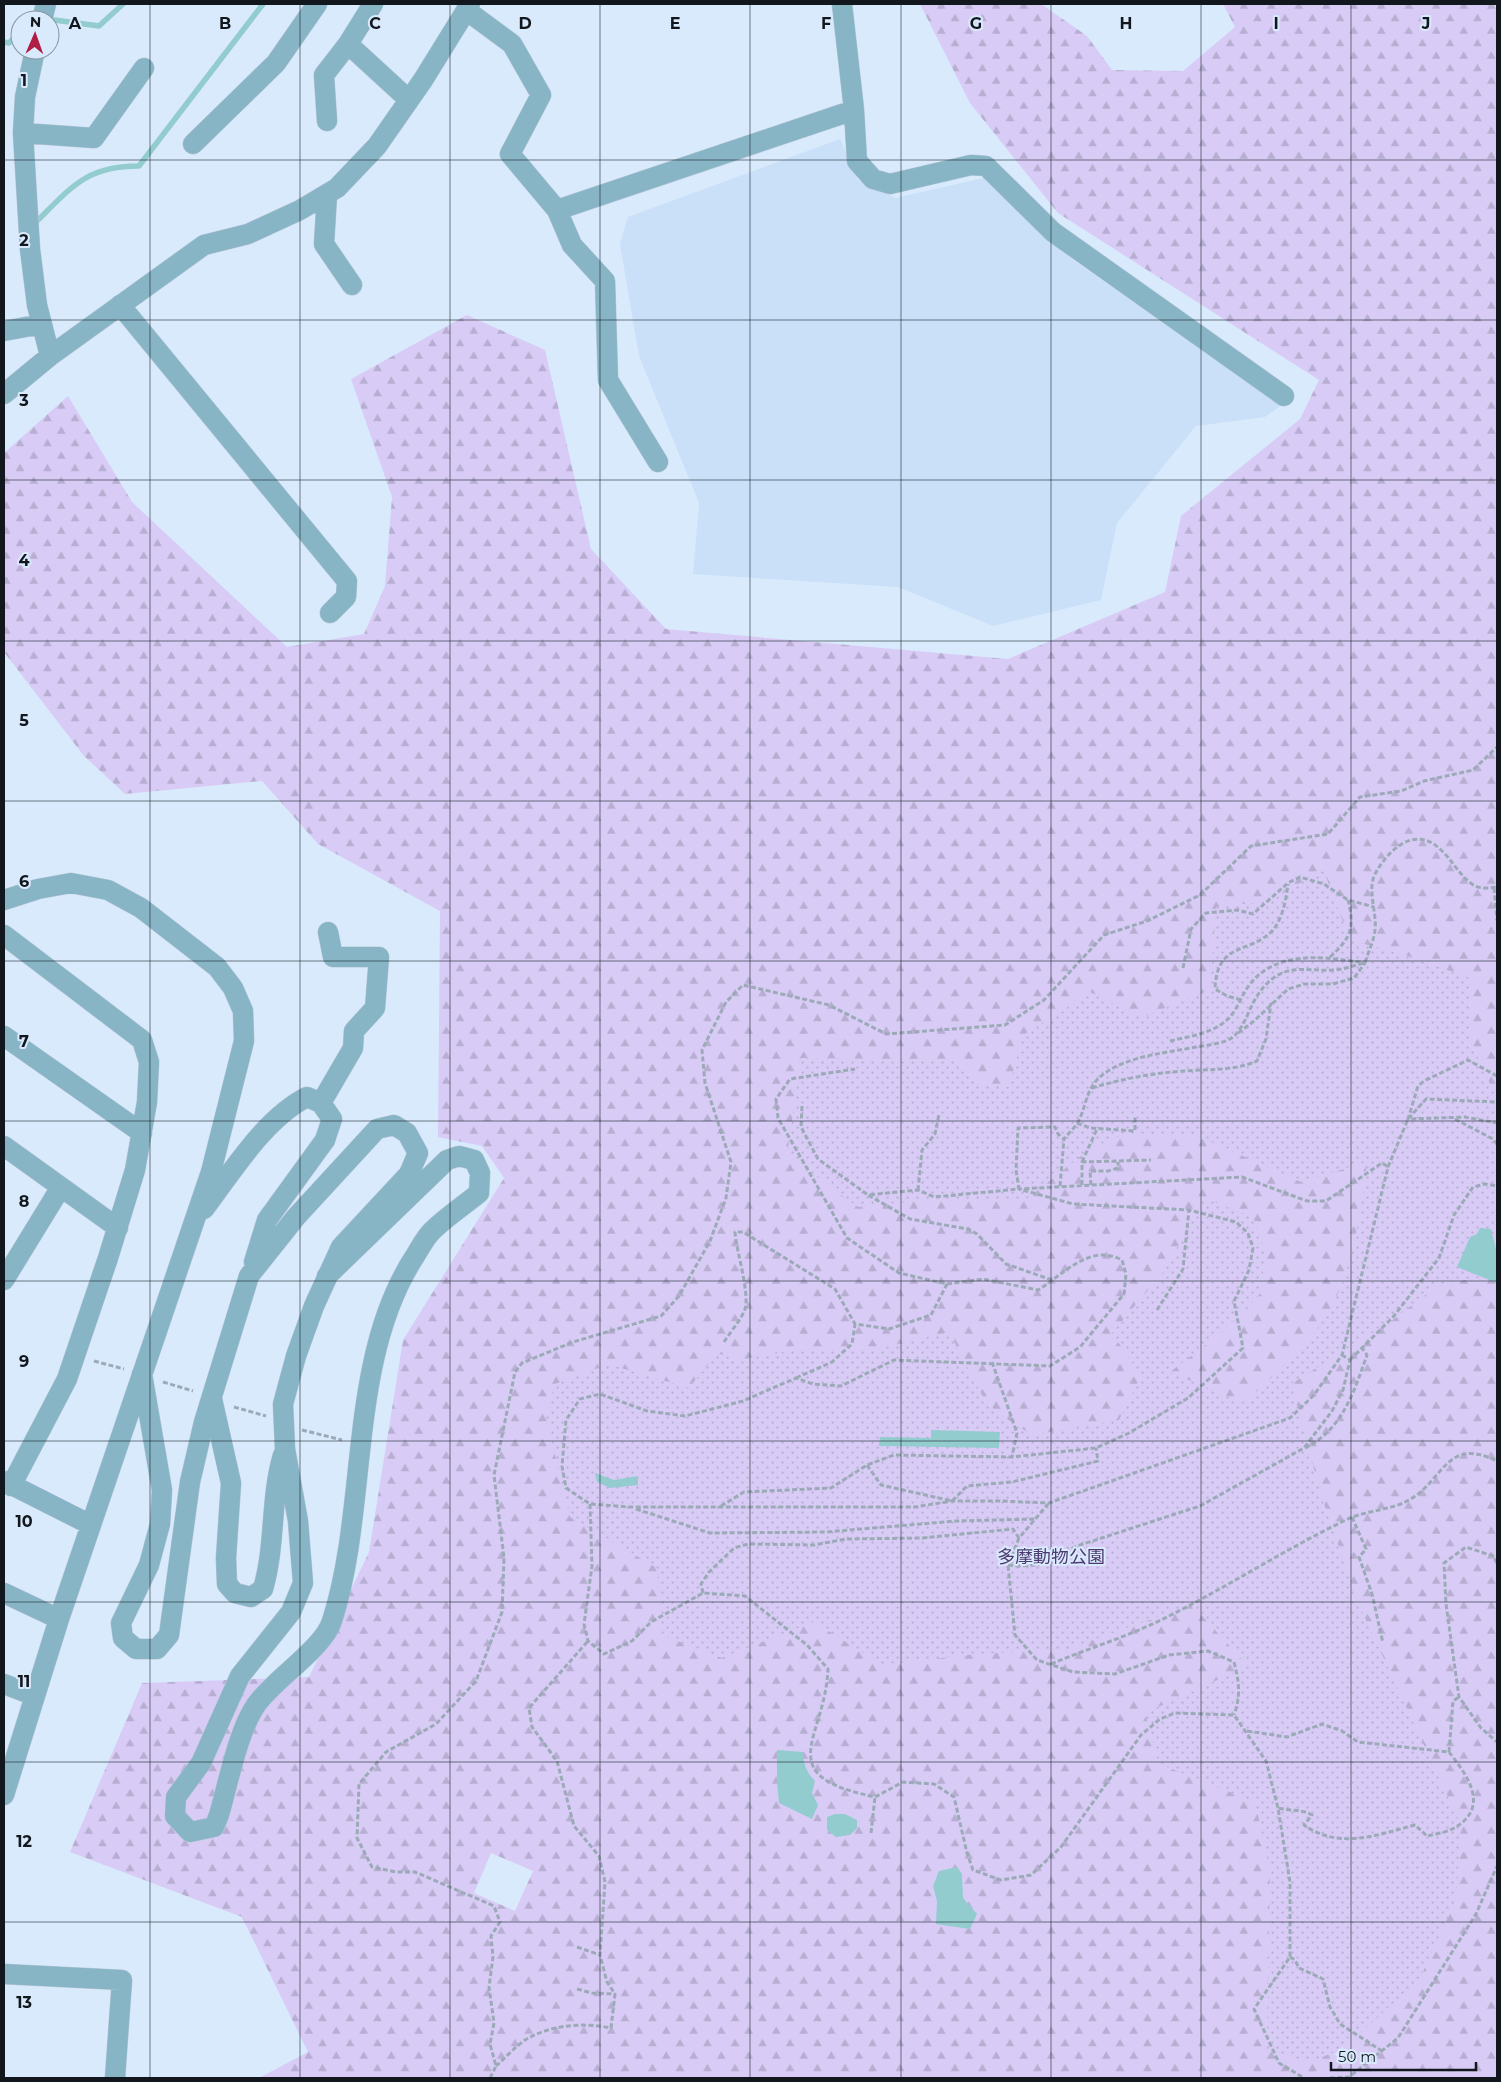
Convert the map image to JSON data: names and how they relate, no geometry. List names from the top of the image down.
{
  "parks": ["多摩動物公園"],
  "scale_bar": "50 m",
  "north": "top",
  "grid": {
    "columns": [
      "A",
      "B",
      "C",
      "D",
      "E",
      "F",
      "G",
      "H",
      "I",
      "J"
    ],
    "rows": [
      "1",
      "2",
      "3",
      "4",
      "5",
      "6",
      "7",
      "8",
      "9",
      "10",
      "11",
      "12",
      "13"
    ]
  }
}
